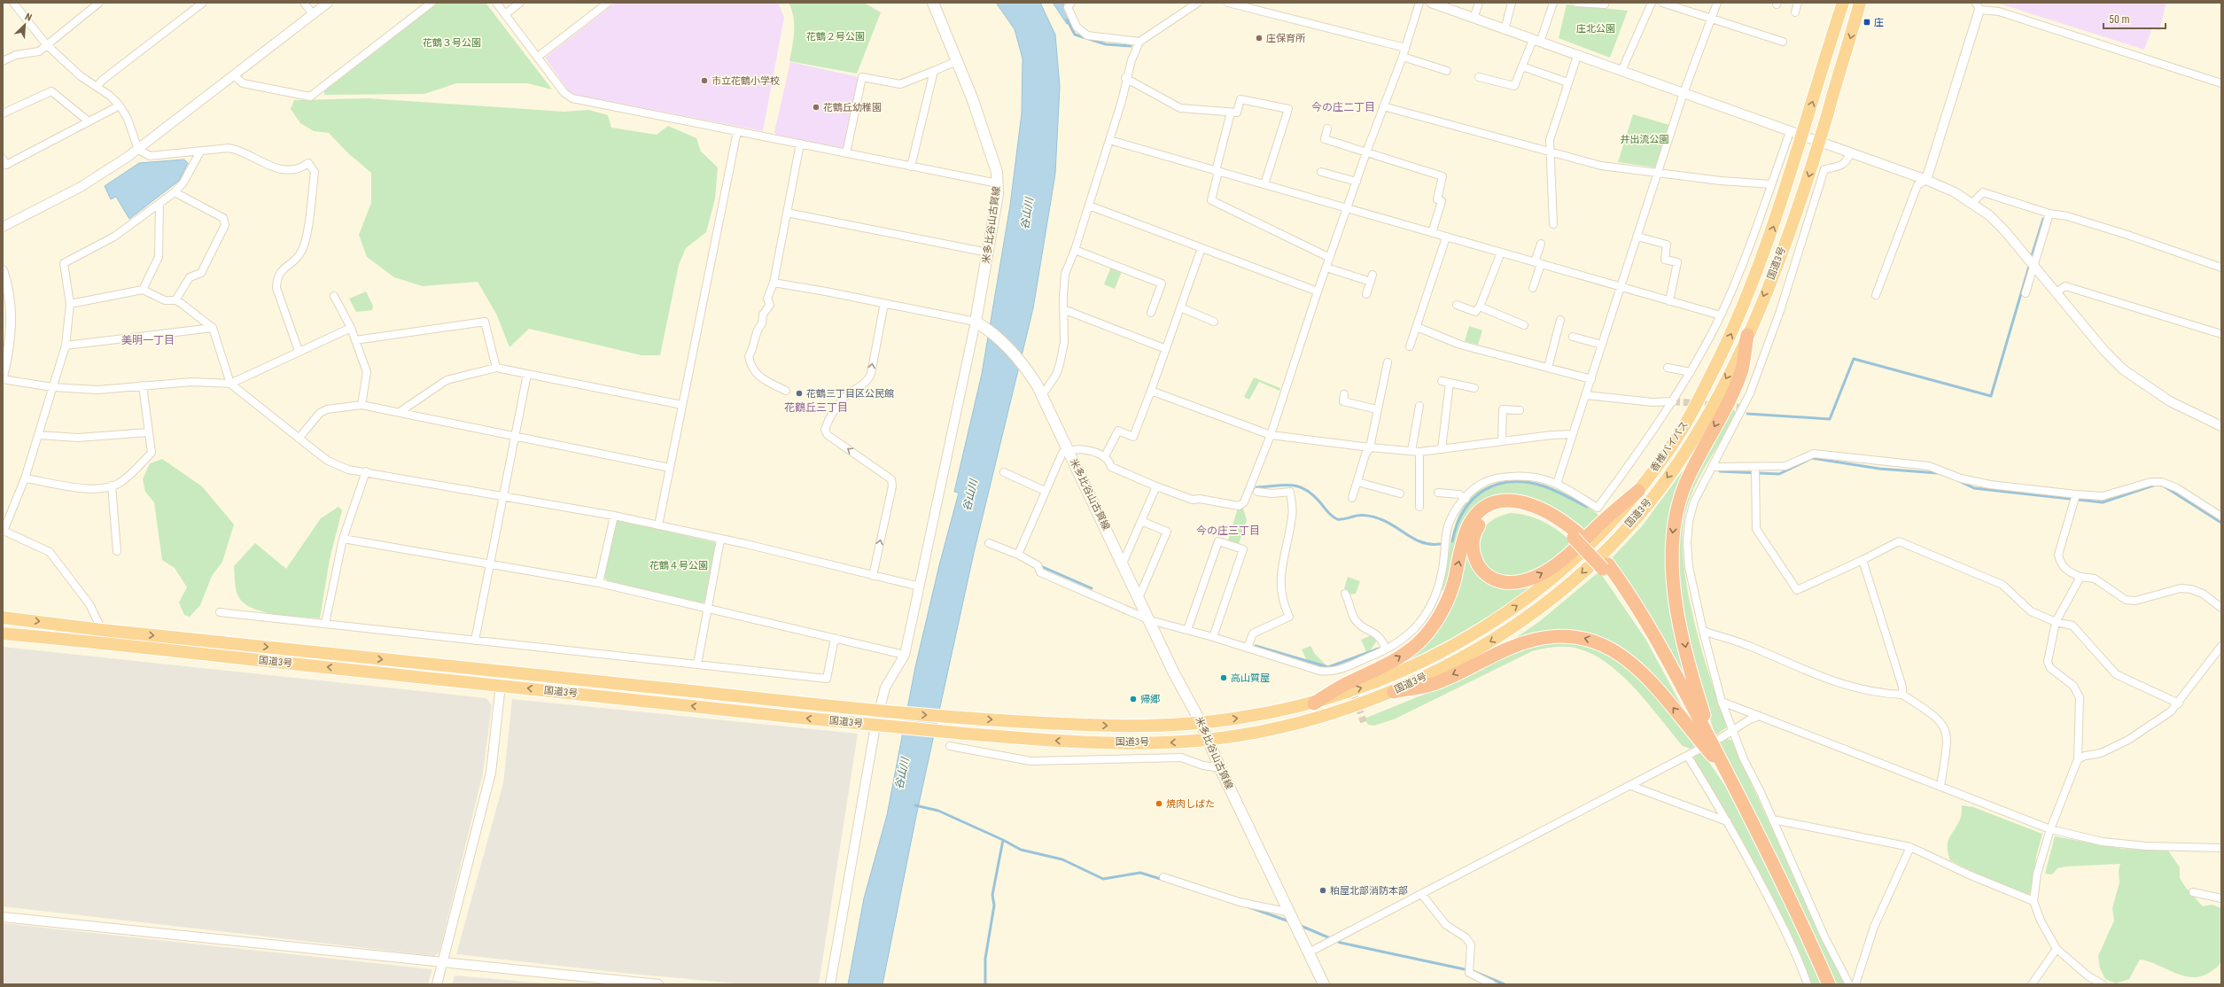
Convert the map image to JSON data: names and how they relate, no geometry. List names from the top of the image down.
{
  "streets": {
    "highway": ["国道3号", "香椎バイパス"],
    "main road": ["米多比谷山古賀線"]
  },
  "crossings": [
    ["米多比谷山古賀線", "国道3号"],
    ["国道3号", "香椎バイパス"]
  ],
  "districts": [
    "今の庄二丁目",
    "美明一丁目",
    "花鶴丘三丁目",
    "今の庄三丁目"
  ],
  "water": ["谷山川"],
  "parks": [
    "庄北公園",
    "花鶴２号公園",
    "花鶴３号公園",
    "井出流公園",
    "花鶴４号公園"
  ],
  "places": {
    "transit": ["庄"],
    "other": [
      "庄保育所",
      "市立花鶴小学校",
      "花鶴丘幼稚園",
      "花鶴三丁目区公民館",
      "高山質屋",
      "帰郷",
      "焼肉しばた",
      "粕屋北部消防本部"
    ]
  },
  "scale_bar": "50 m",
  "north": "top right"
}
